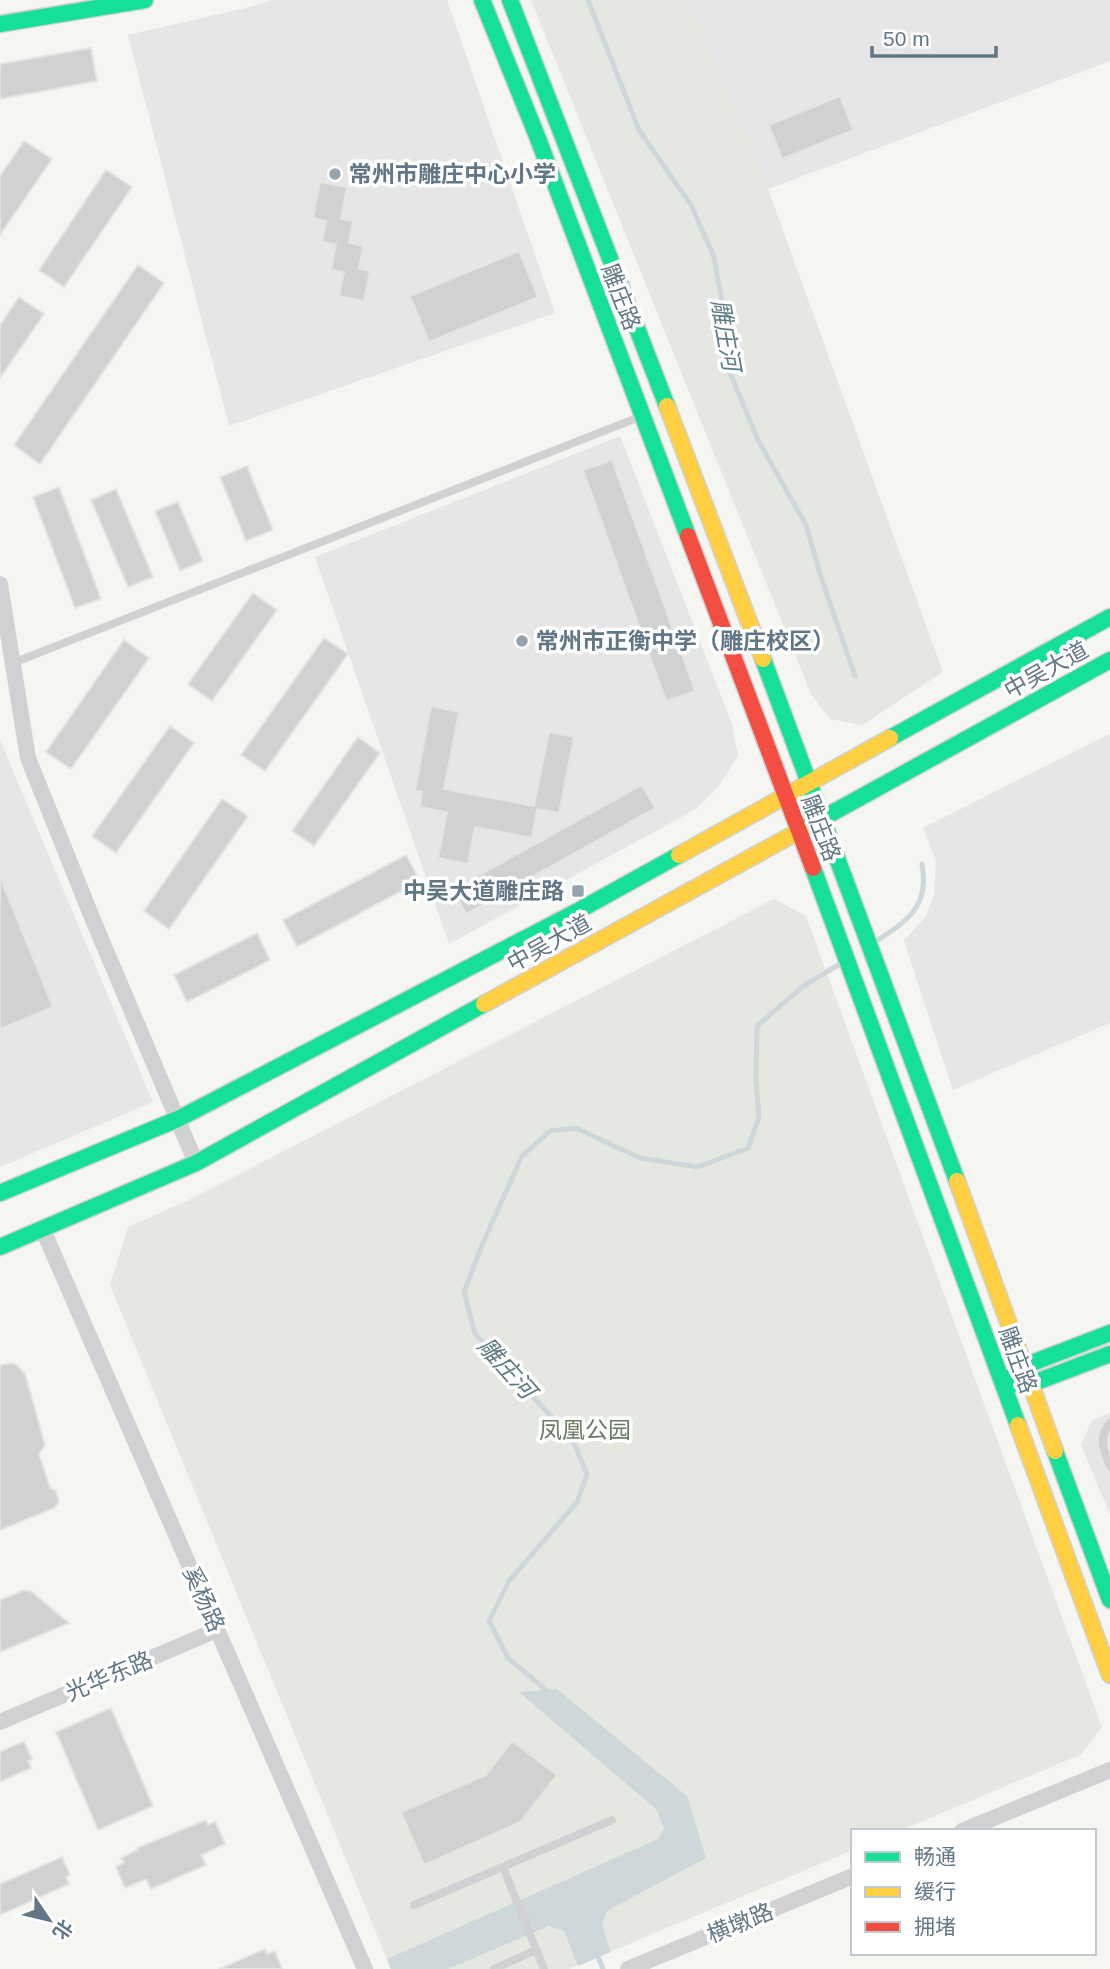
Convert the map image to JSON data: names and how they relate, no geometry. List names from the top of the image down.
{
  "streets": {
    "main road": ["雕庄路", "中吴大道"],
    "street": ["奚杨路", "光华东路", "横墩路"]
  },
  "crossings": [
    ["雕庄路", "中吴大道"],
    ["中吴大道", "奚杨路"],
    ["奚杨路", "光华东路"]
  ],
  "water": ["雕庄河"],
  "parks": ["凤凰公园"],
  "places": {
    "other": ["常州市雕庄中心小学", "常州市正衡中学（雕庄校区）"],
    "transit": ["中吴大道雕庄路"]
  },
  "legend": ["畅通", "缓行", "拥堵"],
  "scale_bar": "50 m",
  "north": "bottom right"
}
